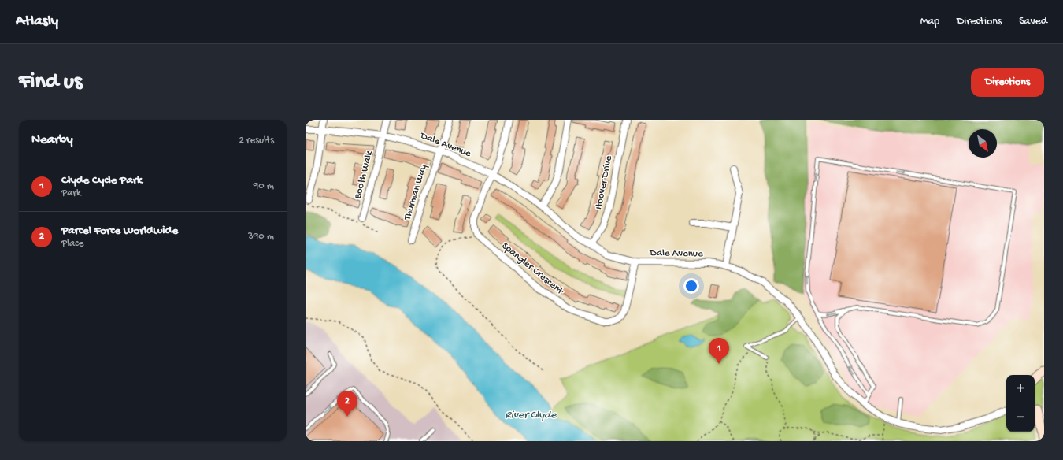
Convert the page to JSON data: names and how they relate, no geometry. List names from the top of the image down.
{
  "streets": {
    "street": [
      "Dale Avenue",
      "Booth Walk",
      "Hoover Drive",
      "Thurman Way",
      "Spangler Crescent"
    ]
  },
  "crossings": [
    ["Dale Avenue", "Booth Walk"],
    ["Dale Avenue", "Hoover Drive"],
    ["Dale Avenue", "Thurman Way"],
    ["Dale Avenue", "Spangler Crescent"]
  ],
  "water": ["River Clyde"],
  "north": "bottom right",
  "page": {
    "header": "Atlasly",
    "nav": ["Map", "Directions", "Saved"],
    "buttons": "Directions",
    "title": "Find us",
    "heading": ["Nearby", "2 results"],
    "list": [
      {
        "mark": "1",
        "name": "Clyde Cycle Park",
        "note": "Park",
        "value": "90 m"
      },
      {
        "mark": "2",
        "name": "Parcel Force Worldwide",
        "note": "Place",
        "value": "390 m"
      }
    ],
    "pins": ["1", "2"],
    "map_buttons": ["+", "−"]
  }
}
